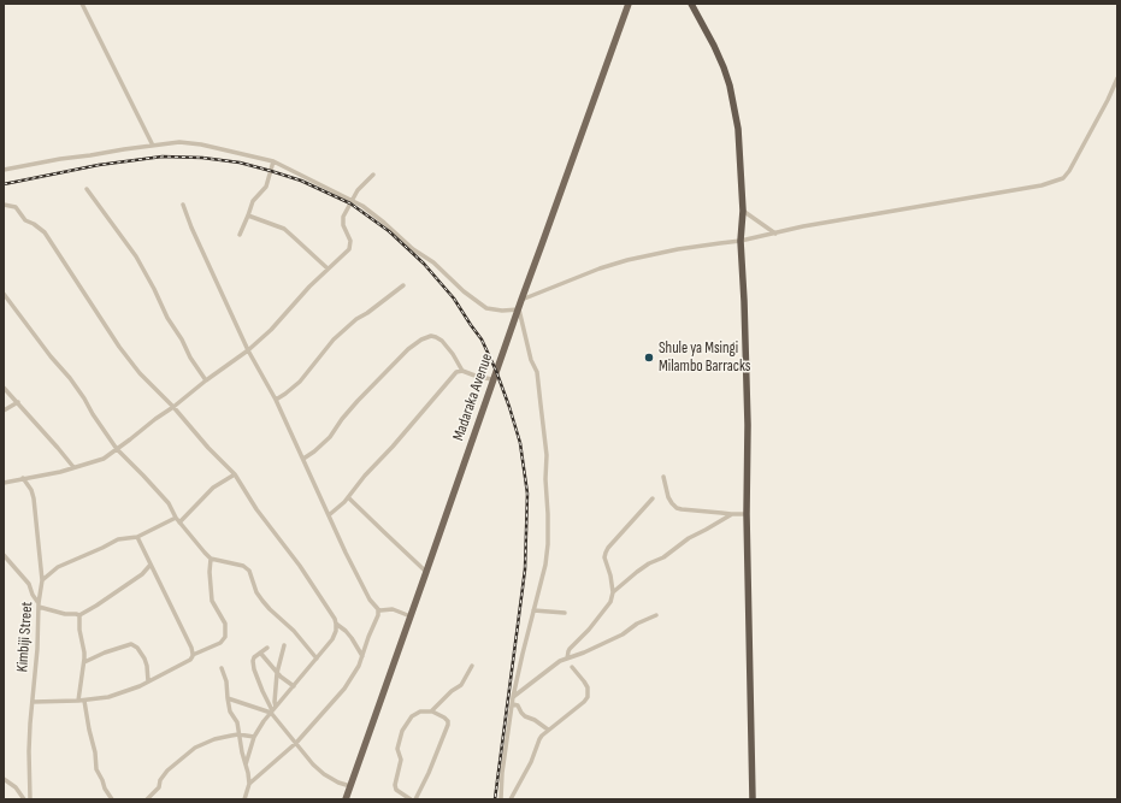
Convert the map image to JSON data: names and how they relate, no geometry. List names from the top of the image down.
{
  "streets": {
    "main road": ["Madaraka Avenue"],
    "street": ["Kimbiji Street"]
  },
  "places": ["Shule ya Msingi Milambo Barracks"]
}
